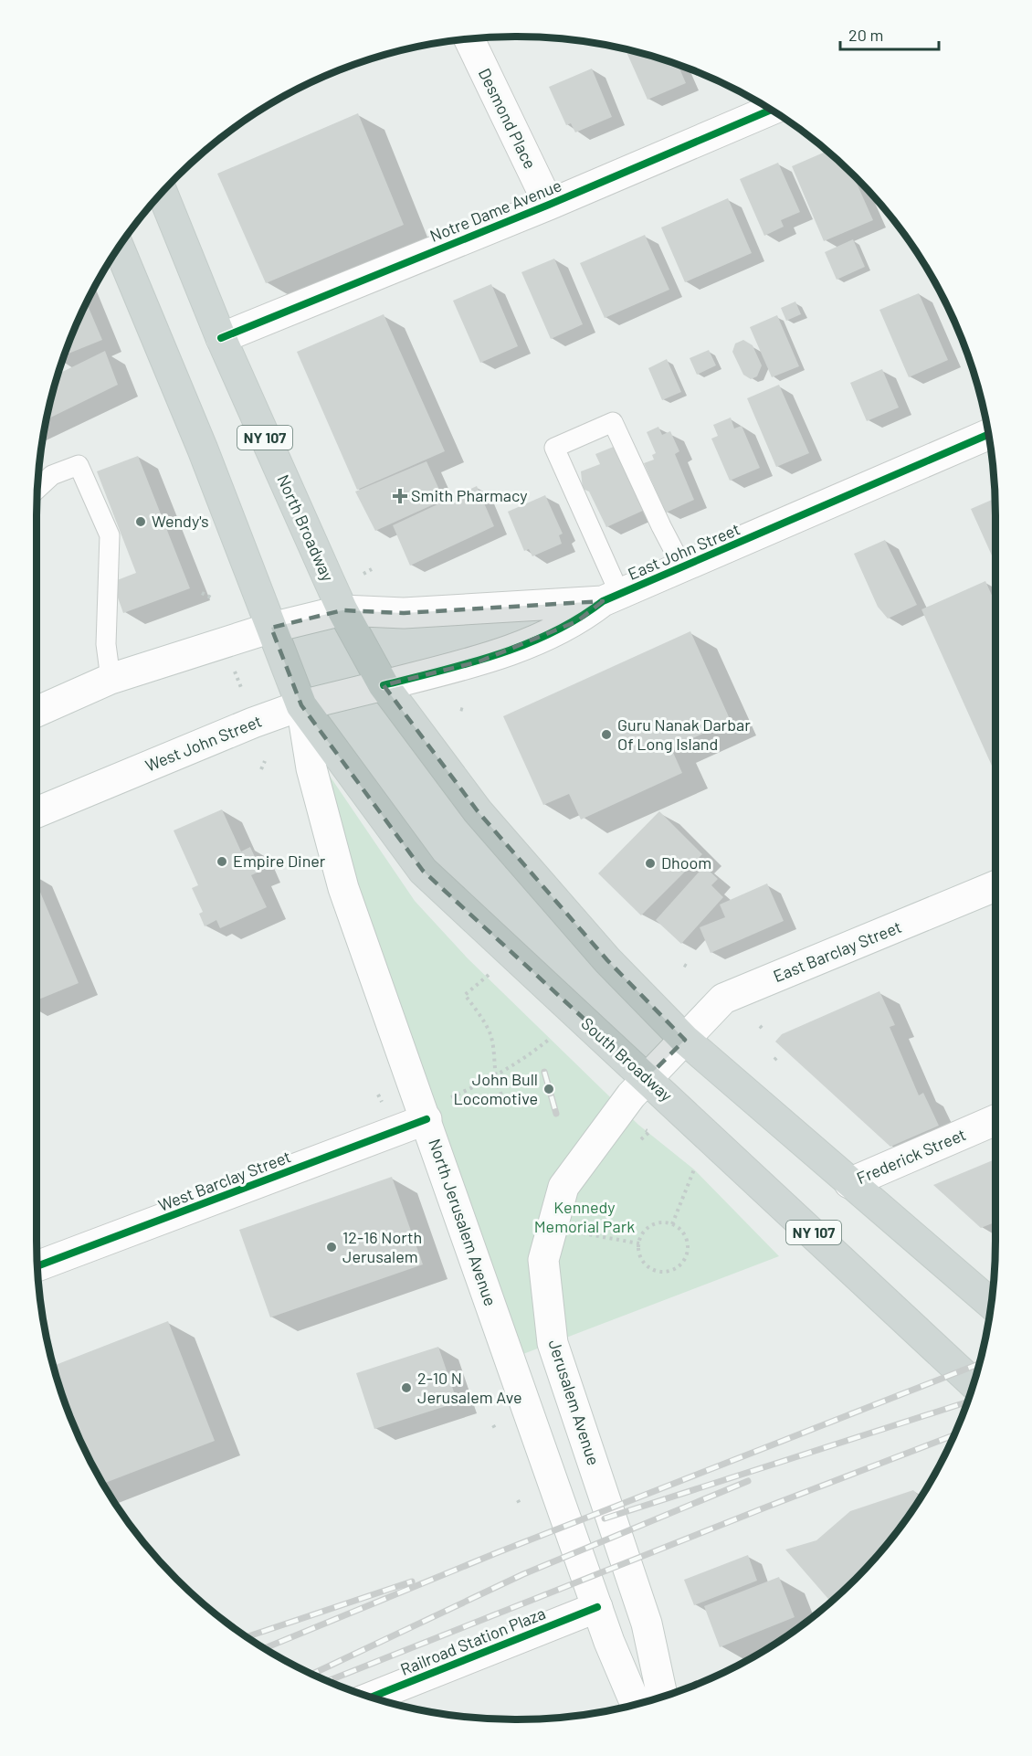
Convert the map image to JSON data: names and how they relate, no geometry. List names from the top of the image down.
{
  "streets": {
    "main road": [
      "Desmond Place",
      "Notre Dame Avenue",
      "NY 107",
      "North Broadway",
      "East John Street",
      "West John Street",
      "East Barclay Street",
      "South Broadway",
      "Frederick Street",
      "West Barclay Street",
      "North Jerusalem Avenue",
      "Jerusalem Avenue",
      "Railroad Station Plaza"
    ]
  },
  "crossings": [
    ["Desmond Place", "Notre Dame Avenue"],
    ["Notre Dame Avenue", "North Broadway"],
    ["NY 107", "North Broadway"],
    ["NY 107", "East John Street"],
    ["NY 107", "West John Street"],
    ["NY 107", "East Barclay Street"],
    ["NY 107", "South Broadway"],
    ["NY 107", "Frederick Street"],
    ["NY 107", "North Jerusalem Avenue"],
    ["NY 107", "Jerusalem Avenue"],
    ["North Broadway", "East John Street"],
    ["North Broadway", "West John Street"],
    ["East John Street", "West John Street"],
    ["West John Street", "South Broadway"],
    ["West John Street", "North Jerusalem Avenue"],
    ["East Barclay Street", "Jerusalem Avenue"],
    ["South Broadway", "North Jerusalem Avenue"],
    ["South Broadway", "Jerusalem Avenue"],
    ["West Barclay Street", "North Jerusalem Avenue"],
    ["North Jerusalem Avenue", "Railroad Station Plaza"]
  ],
  "parks": ["Kennedy Memorial Park"],
  "places": {
    "health": ["Smith Pharmacy"],
    "other": [
      "Wendy's",
      "Guru Nanak Darbar Of Long Island",
      "Empire Diner",
      "Dhoom",
      "John Bull Locomotive",
      "12-16 North Jerusalem",
      "2-10 N Jerusalem Ave"
    ]
  },
  "scale_bar": "20 m"
}
